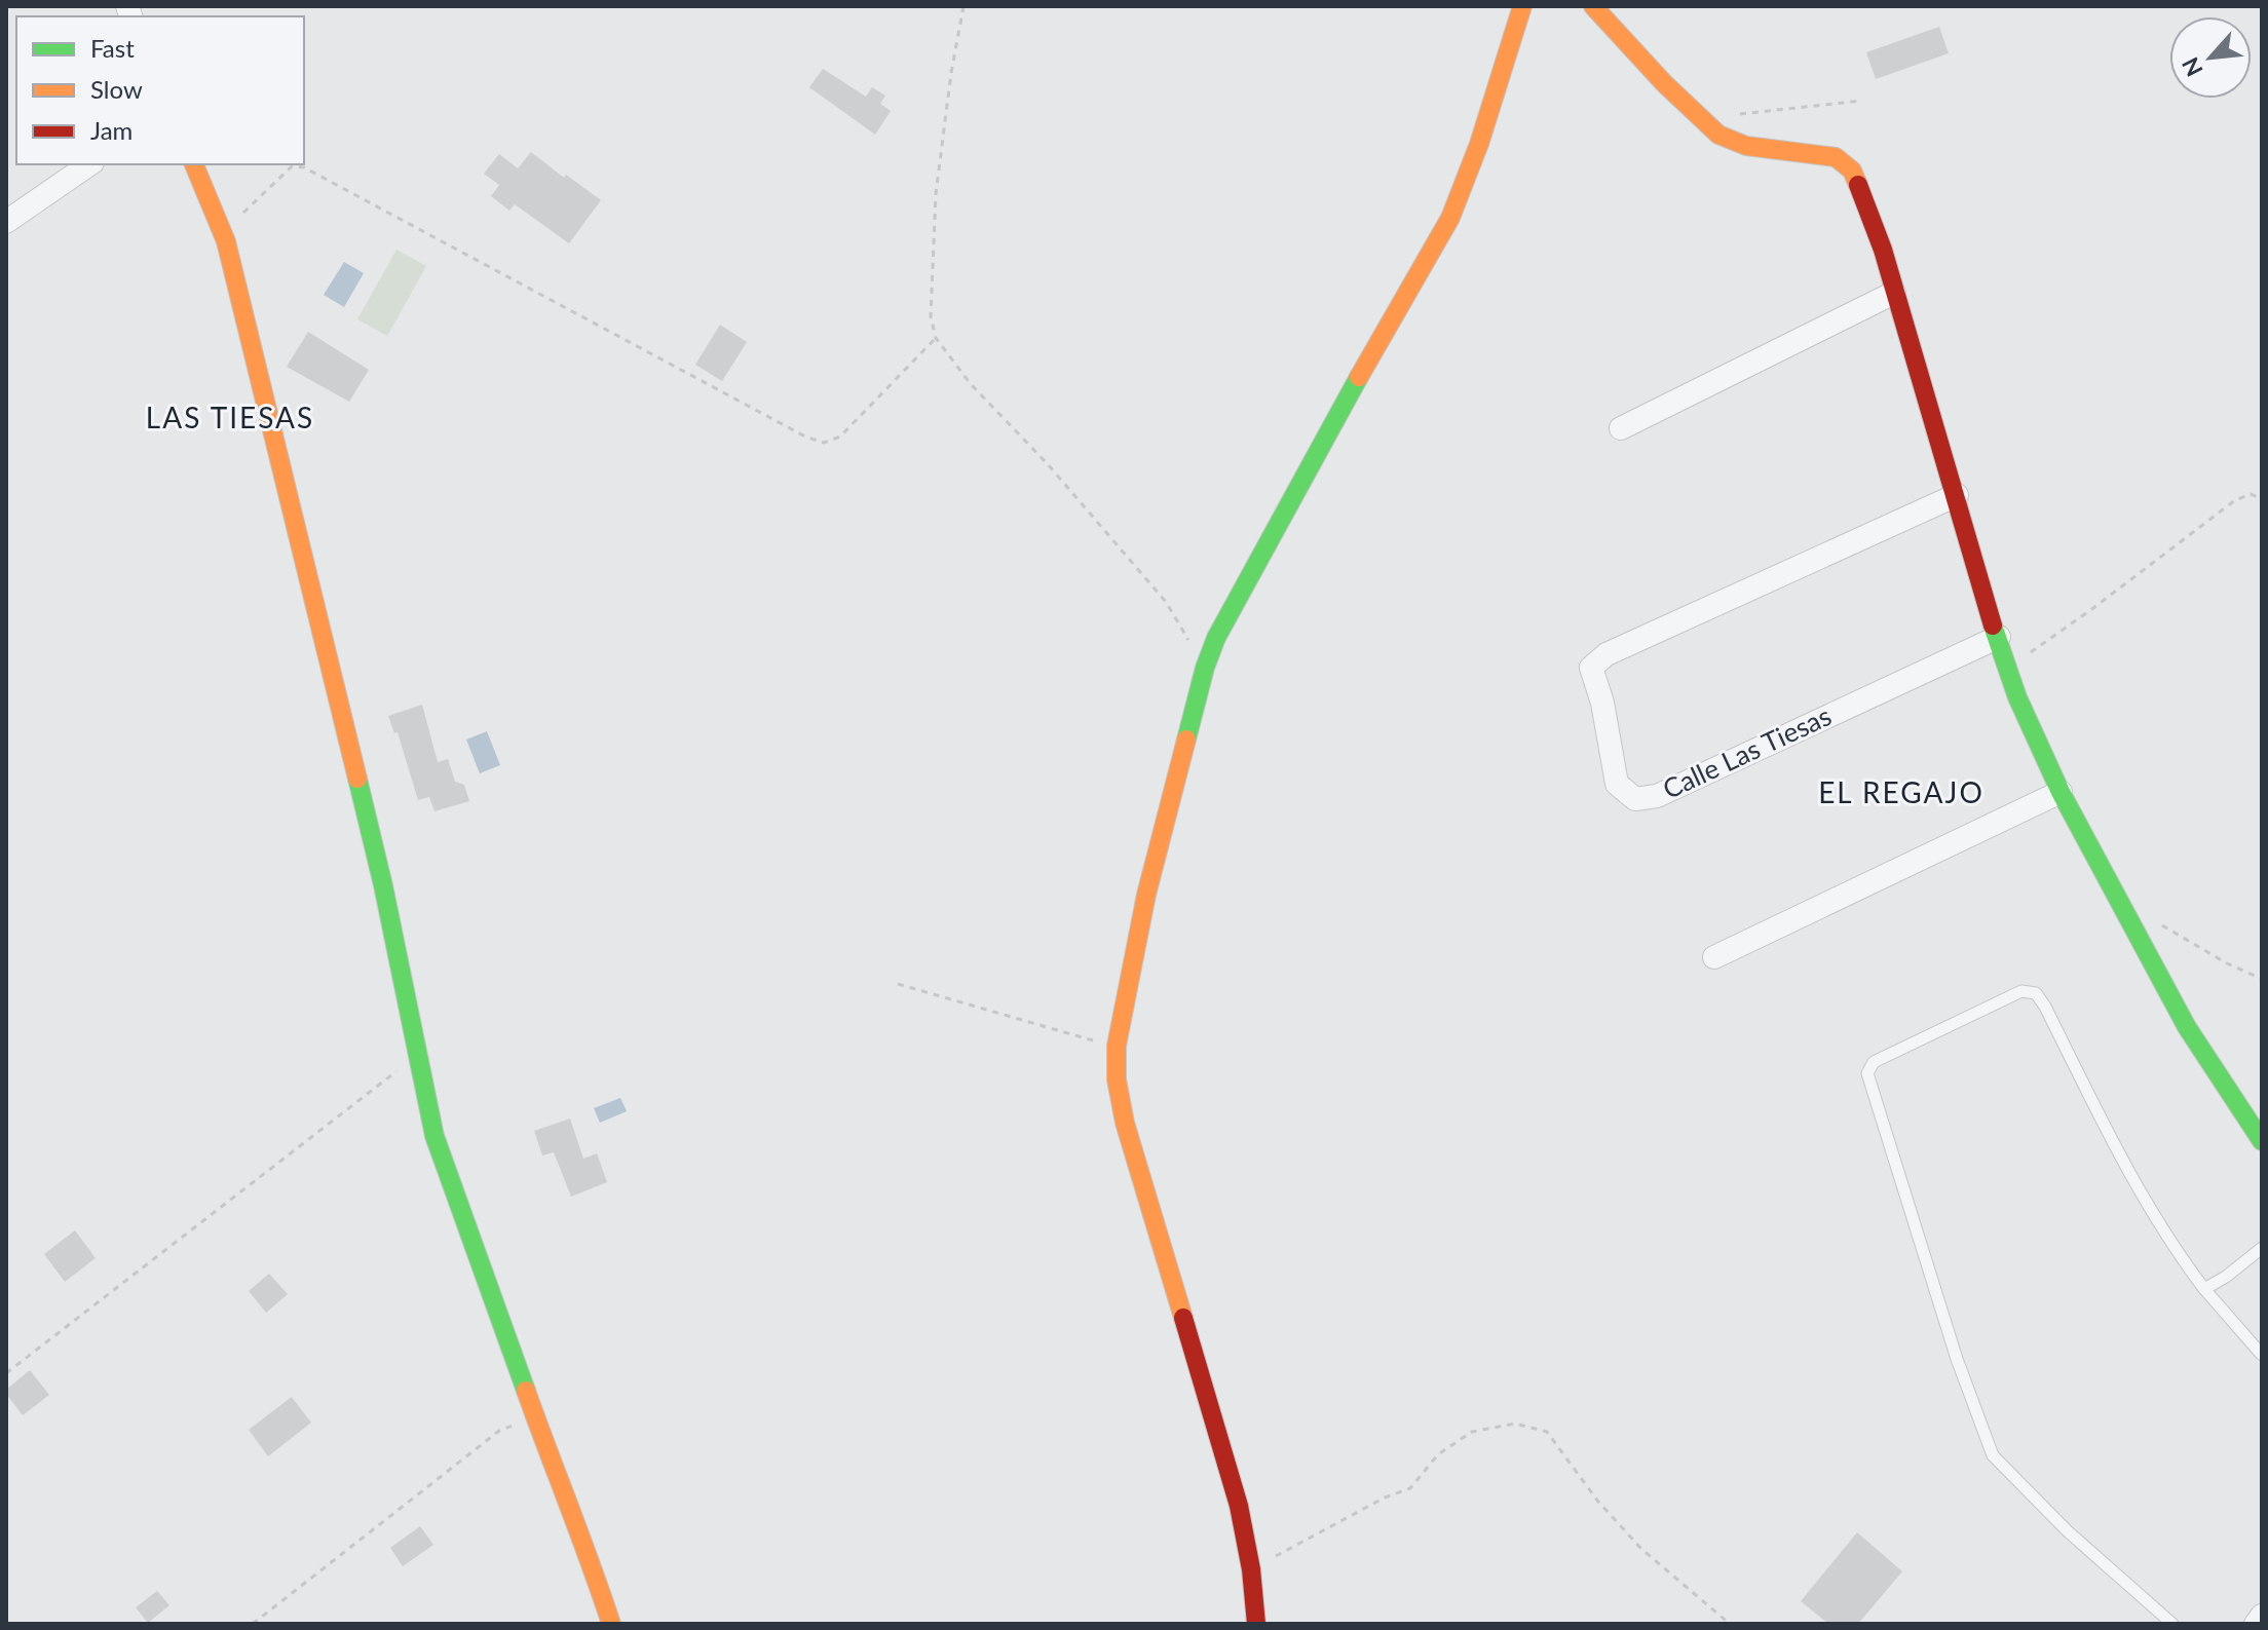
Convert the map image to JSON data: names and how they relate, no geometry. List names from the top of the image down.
{
  "streets": {
    "street": ["Calle Las Tiesas"]
  },
  "districts": ["LAS TIESAS", "EL REGAJO"],
  "legend": ["Fast", "Slow", "Jam"],
  "north": "bottom left"
}
